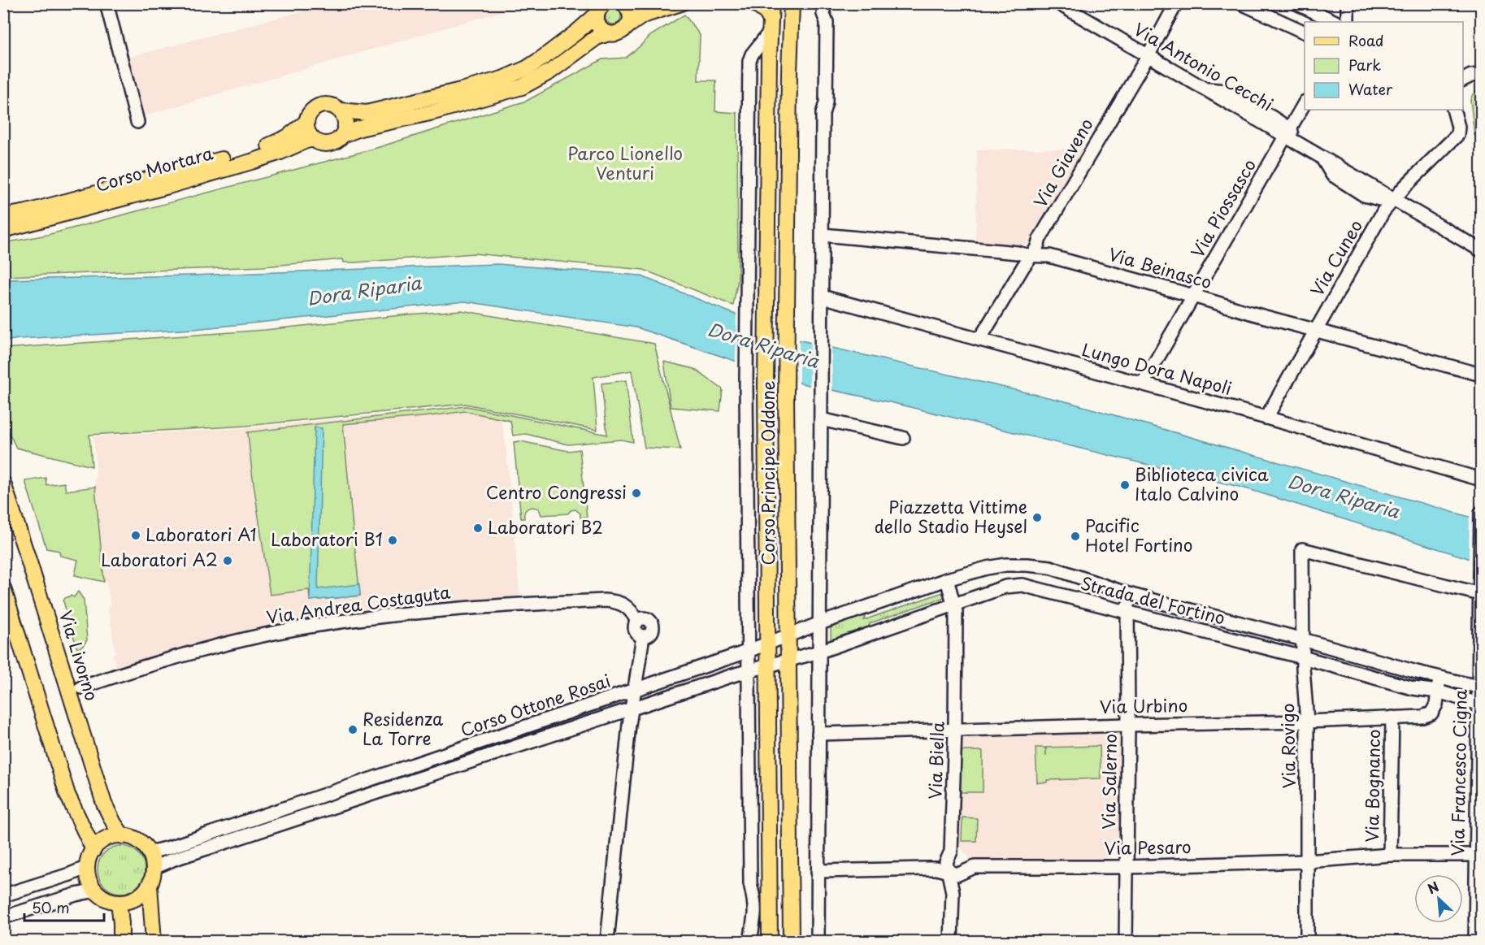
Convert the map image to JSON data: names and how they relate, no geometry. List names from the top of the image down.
{
  "streets": {
    "main road": ["Corso Mortara", "Corso Principe Oddone", "Via Livorno"],
    "street": [
      "Via Antonio Cecchi",
      "Via Giaveno",
      "Via Piossasco",
      "Via Cuneo",
      "Via Beinasco",
      "Lungo Dora Napoli",
      "Strada del Fortino",
      "Via Andrea Costaguta",
      "Corso Ottone Rosai",
      "Via Urbino",
      "Via Rovigo",
      "Via Biella",
      "Via Francesco Cigna",
      "Via Salerno",
      "Via Bognanco",
      "Via Pesaro"
    ]
  },
  "crossings": [
    ["Via Antonio Cecchi", "Via Giaveno"],
    ["Via Antonio Cecchi", "Via Piossasco"],
    ["Via Antonio Cecchi", "Via Cuneo"],
    ["Via Giaveno", "Via Beinasco"],
    ["Via Giaveno", "Lungo Dora Napoli"],
    ["Via Piossasco", "Via Beinasco"],
    ["Via Piossasco", "Lungo Dora Napoli"],
    ["Via Cuneo", "Via Beinasco"],
    ["Via Cuneo", "Lungo Dora Napoli"],
    ["Corso Principe Oddone", "Corso Ottone Rosai"],
    ["Strada del Fortino", "Corso Ottone Rosai"],
    ["Strada del Fortino", "Via Urbino"],
    ["Strada del Fortino", "Via Rovigo"],
    ["Strada del Fortino", "Via Biella"],
    ["Strada del Fortino", "Via Francesco Cigna"],
    ["Strada del Fortino", "Via Salerno"],
    ["Via Andrea Costaguta", "Corso Ottone Rosai"],
    ["Via Livorno", "Corso Ottone Rosai"],
    ["Via Urbino", "Via Rovigo"],
    ["Via Urbino", "Via Biella"],
    ["Via Urbino", "Via Salerno"],
    ["Via Urbino", "Via Bognanco"],
    ["Via Rovigo", "Via Francesco Cigna"],
    ["Via Rovigo", "Via Pesaro"],
    ["Via Biella", "Via Pesaro"],
    ["Via Francesco Cigna", "Via Pesaro"],
    ["Via Salerno", "Via Pesaro"],
    ["Via Bognanco", "Via Pesaro"]
  ],
  "water": ["Dora Riparia"],
  "parks": ["Parco Lionello Venturi"],
  "places": [
    "Biblioteca civica Italo Calvino",
    "Centro Congressi",
    "Piazzetta Vittime dello Stadio Heysel",
    "Laboratori B2",
    "Laboratori A1",
    "Pacific Hotel Fortino",
    "Laboratori B1",
    "Laboratori A2",
    "Residenza La Torre"
  ],
  "legend": ["Road", "Park", "Water"],
  "scale_bar": "50 m",
  "north": "top left"
}
